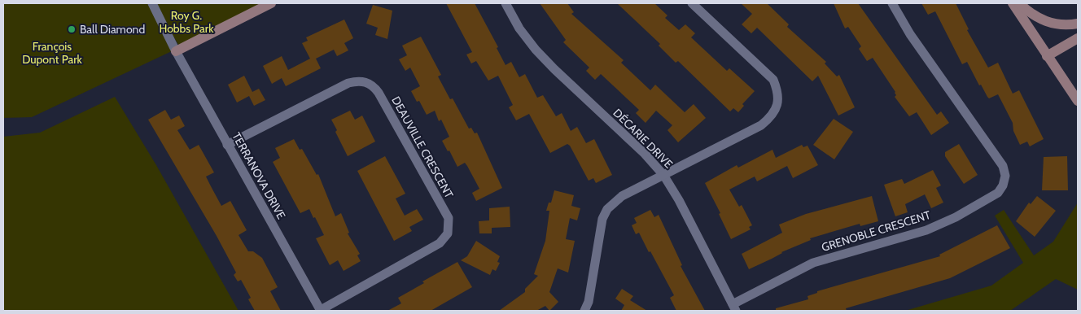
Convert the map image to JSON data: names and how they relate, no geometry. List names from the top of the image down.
{
  "streets": {
    "street": [
      "DÉCARIE DRIVE",
      "DEAUVILLE CRESCENT",
      "TERRANOVA DRIVE",
      "GRENOBLE CRESCENT"
    ]
  },
  "crossings": [
    ["DÉCARIE DRIVE", "GRENOBLE CRESCENT"],
    ["DEAUVILLE CRESCENT", "TERRANOVA DRIVE"]
  ],
  "parks": ["Roy G. Hobbs Park", "François Dupont Park"],
  "places": ["Ball Diamond"]
}
